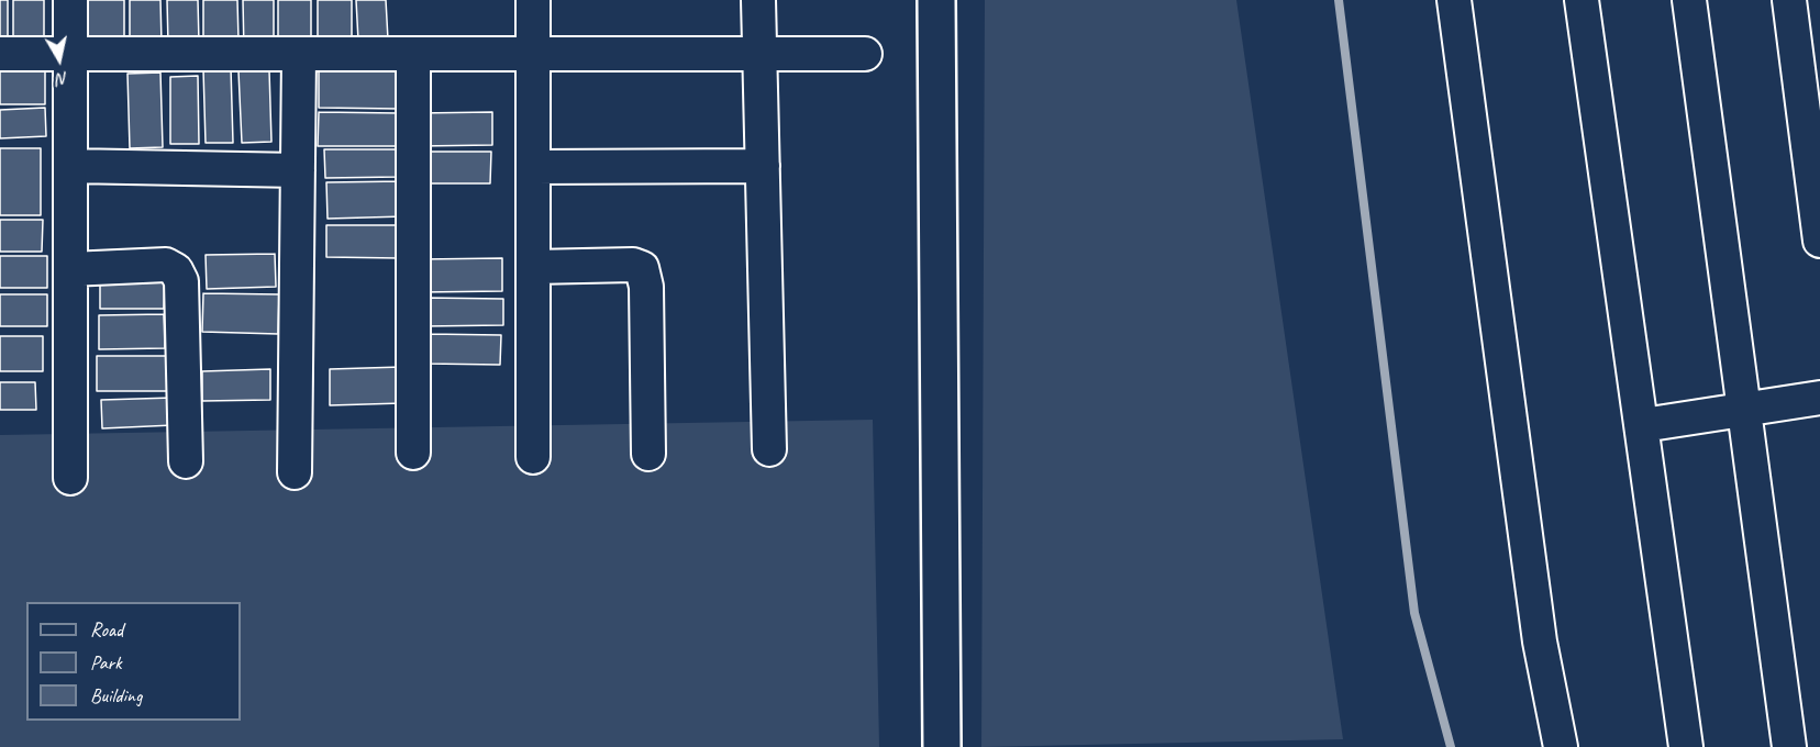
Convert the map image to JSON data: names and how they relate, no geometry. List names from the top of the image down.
{
  "legend": ["Road", "Park", "Building"],
  "north": "bottom"
}
